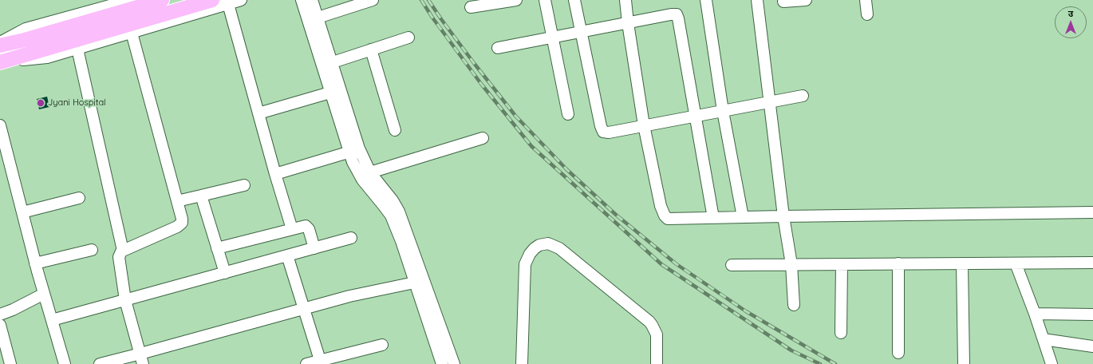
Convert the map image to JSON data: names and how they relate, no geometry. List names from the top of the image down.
{
  "places": ["Jyani Hospital"],
  "north": "top"
}
